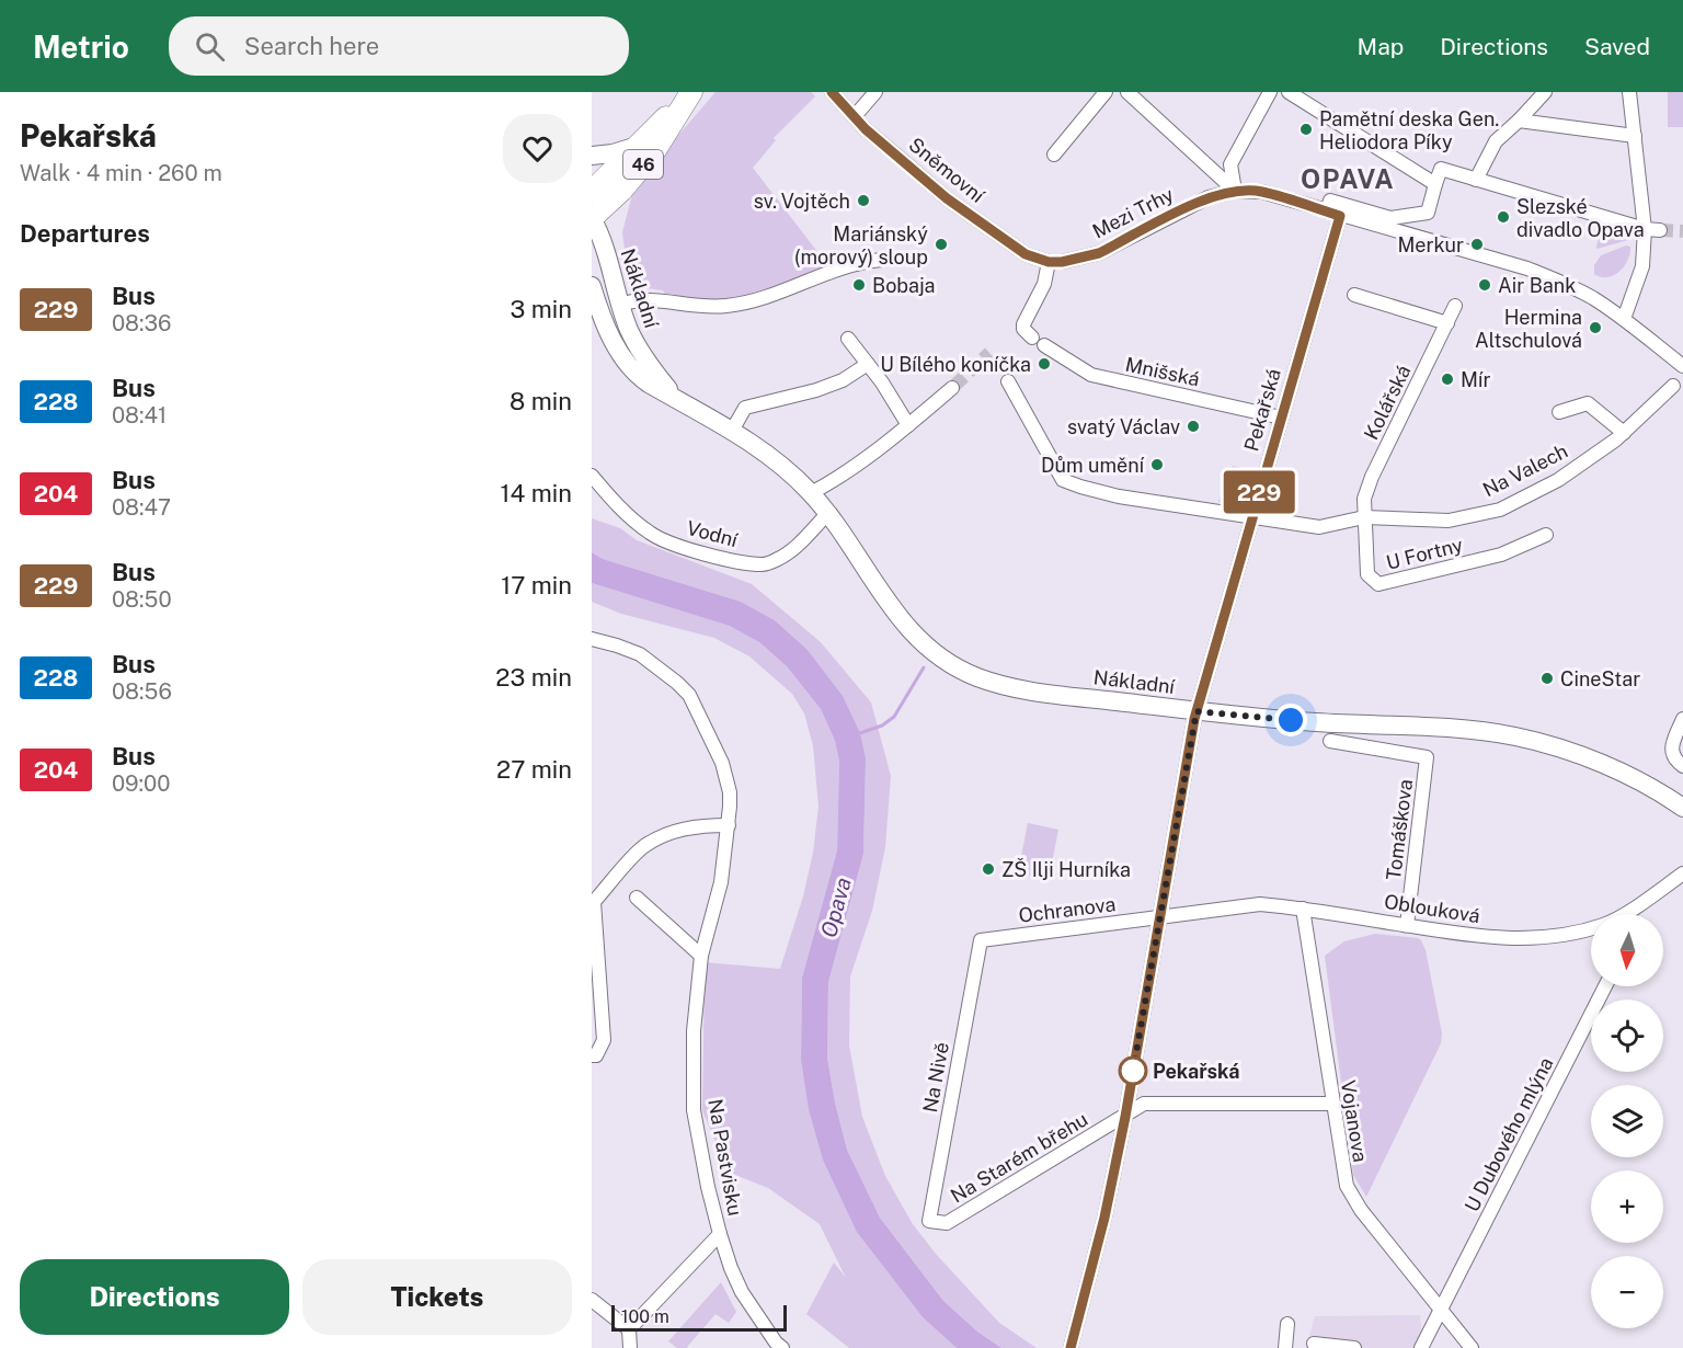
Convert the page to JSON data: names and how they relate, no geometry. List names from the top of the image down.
{
  "streets": {
    "main road": ["46"],
    "street": [
      "Sněmovní",
      "Mezi Trhy",
      "Nákladní",
      "Mnišská",
      "Kolářská",
      "Pekařská",
      "Na Valech",
      "Vodní",
      "U Fortny",
      "Tomáškova",
      "Oblouková",
      "Ochranova",
      "Na Nivě",
      "Vojanova",
      "U Dubového mlýna",
      "Na Pastvisku",
      "Na Starém břehu"
    ]
  },
  "crossings": [
    ["46", "Nákladní"],
    ["Sněmovní", "Mezi Trhy"],
    ["Sněmovní", "Mnišská"],
    ["Mezi Trhy", "Mnišská"],
    ["Nákladní", "Pekařská"],
    ["Nákladní", "Vodní"],
    ["Mnišská", "Pekařská"],
    ["Kolářská", "Na Valech"],
    ["Kolářská", "U Fortny"],
    ["Pekařská", "Na Valech"],
    ["Pekařská", "Oblouková"],
    ["Pekařská", "Ochranova"],
    ["Pekařská", "Na Starém břehu"],
    ["Na Valech", "U Fortny"],
    ["Tomáškova", "Oblouková"],
    ["Oblouková", "Ochranova"],
    ["Oblouková", "Vojanova"],
    ["Ochranova", "Na Nivě"],
    ["Na Nivě", "Na Starém břehu"],
    ["Vojanova", "U Dubového mlýna"],
    ["Vojanova", "Na Starém břehu"]
  ],
  "districts": ["OPAVA"],
  "water": ["Opava"],
  "places": [
    "Pamětní deska Gen. Heliodora Píky",
    "sv. Vojtěch",
    "Slezské divadlo Opava",
    "Mariánský (morový) sloup",
    "Merkur",
    "Bobaja",
    "Air Bank",
    "Hermina Altschulová",
    "U Bílého koníčka",
    "Mír",
    "svatý Václav",
    "Dům umění",
    "CineStar",
    "ZŠ Ilji Hurníka",
    "Pekařská"
  ],
  "lines": ["bus line 229"],
  "scale_bar": "100 m",
  "north": "bottom",
  "page": {
    "header": "Metrio",
    "search": "Search here",
    "nav": ["Map", "Directions", "Saved"],
    "heading": [
      ["Pekařská", "Walk · 4 min · 260 m"],
      "Departures"
    ],
    "on_map": "229",
    "list": [
      {
        "mark": "229",
        "name": "Bus",
        "note": "08:36",
        "value": "3 min"
      },
      {
        "mark": "228",
        "name": "Bus",
        "note": "08:41",
        "value": "8 min"
      },
      {
        "mark": "204",
        "name": "Bus",
        "note": "08:47",
        "value": "14 min"
      },
      {
        "mark": "229",
        "name": "Bus",
        "note": "08:50",
        "value": "17 min"
      },
      {
        "mark": "228",
        "name": "Bus",
        "note": "08:56",
        "value": "23 min"
      },
      {
        "mark": "204",
        "name": "Bus",
        "note": "09:00",
        "value": "27 min"
      }
    ],
    "map_buttons": ["+", "−"],
    "buttons": ["Directions", "Tickets"],
    "scale": "100 m"
  }
}
